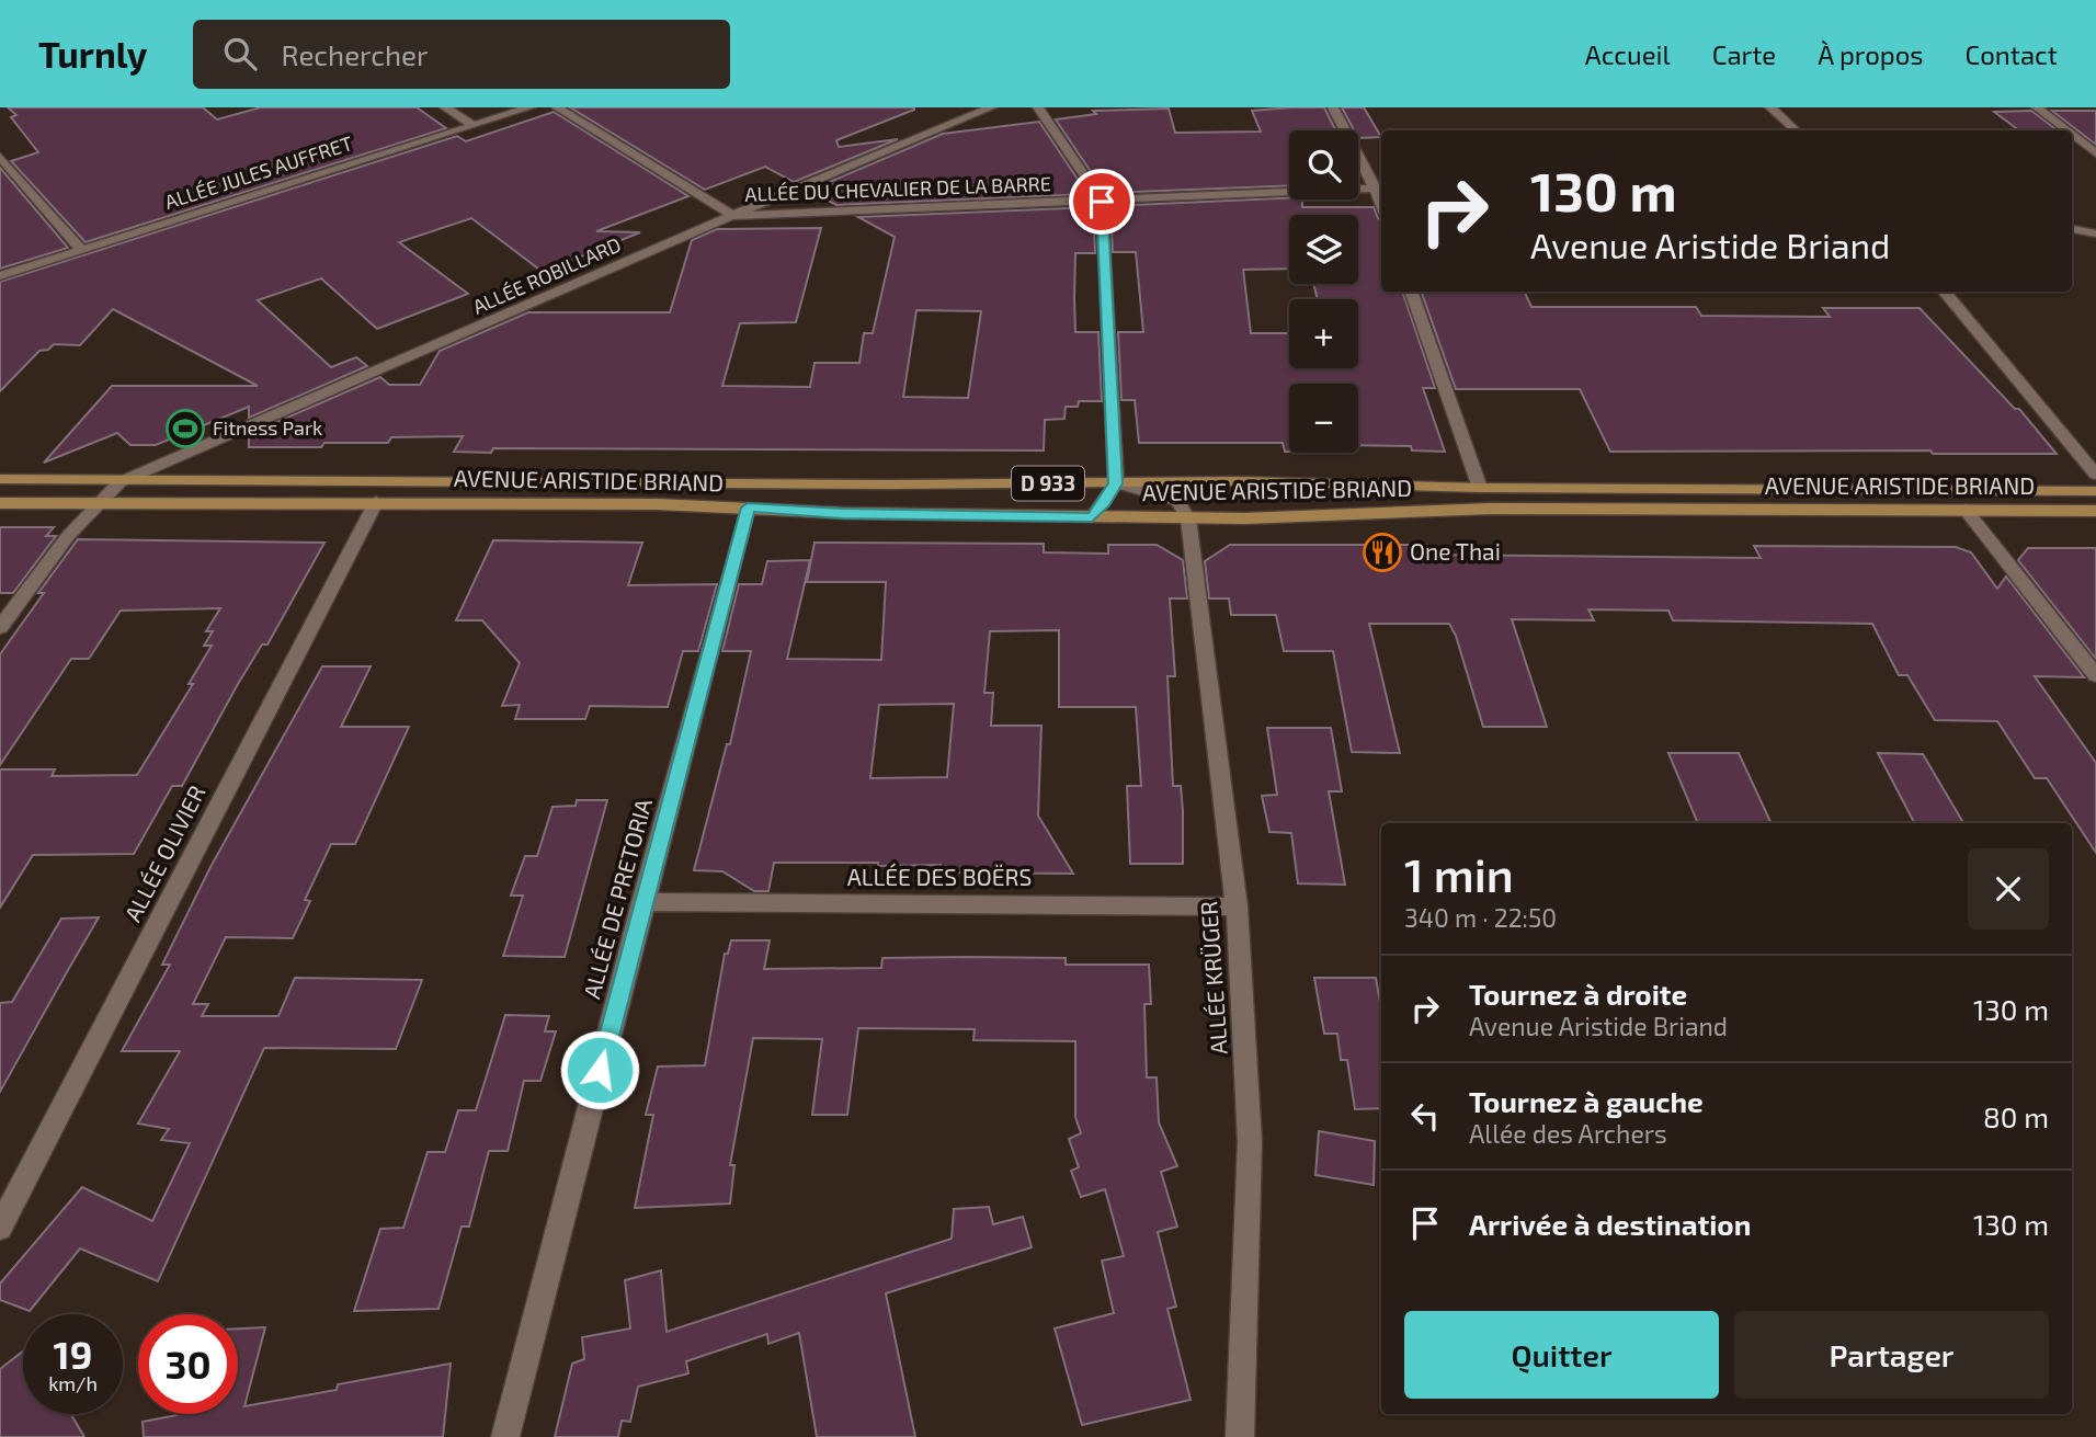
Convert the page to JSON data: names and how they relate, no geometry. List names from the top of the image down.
{
  "streets": {
    "main road": ["AVENUE ARISTIDE BRIAND", "D 933"],
    "street": [
      "ALLÉE JULES AUFFRET",
      "ALLÉE DU CHEVALIER DE LA BARRE",
      "ALLÉE ROBILLARD",
      "ALLÉE OLIVIER",
      "ALLÉE DES BOËRS",
      "ALLÉE DE PRETORIA",
      "ALLÉE KRÜGER"
    ]
  },
  "crossings": [
    ["ALLÉE DU CHEVALIER DE LA BARRE", "ALLÉE ROBILLARD"],
    ["ALLÉE ROBILLARD", "AVENUE ARISTIDE BRIAND"],
    ["AVENUE ARISTIDE BRIAND", "ALLÉE OLIVIER"],
    ["AVENUE ARISTIDE BRIAND", "ALLÉE DE PRETORIA"],
    ["AVENUE ARISTIDE BRIAND", "ALLÉE KRÜGER"],
    ["ALLÉE DES BOËRS", "ALLÉE DE PRETORIA"],
    ["ALLÉE DES BOËRS", "ALLÉE KRÜGER"]
  ],
  "places": {
    "sports": ["Fitness Park"],
    "restaurant": ["One Thai"]
  },
  "page": {
    "header": "Turnly",
    "search": "Rechercher",
    "nav": [
      "Accueil",
      "Carte",
      "À propos",
      "Contact"
    ],
    "map_buttons": ["+", "−"],
    "turn": ["130 m", "Avenue Aristide Briand"],
    "heading": ["1 min", "340 m · 22:50"],
    "list": [
      {
        "name": "Tournez à droite",
        "note": "Avenue Aristide Briand",
        "value": "130 m"
      },
      {
        "name": "Tournez à gauche",
        "note": "Allée des Archers",
        "value": "80 m"
      },
      {
        "name": "Arrivée à destination",
        "value": "130 m"
      }
    ],
    "buttons": ["Quitter", "Partager"],
    "speed": "19 km/h",
    "limit": "30"
  }
}
